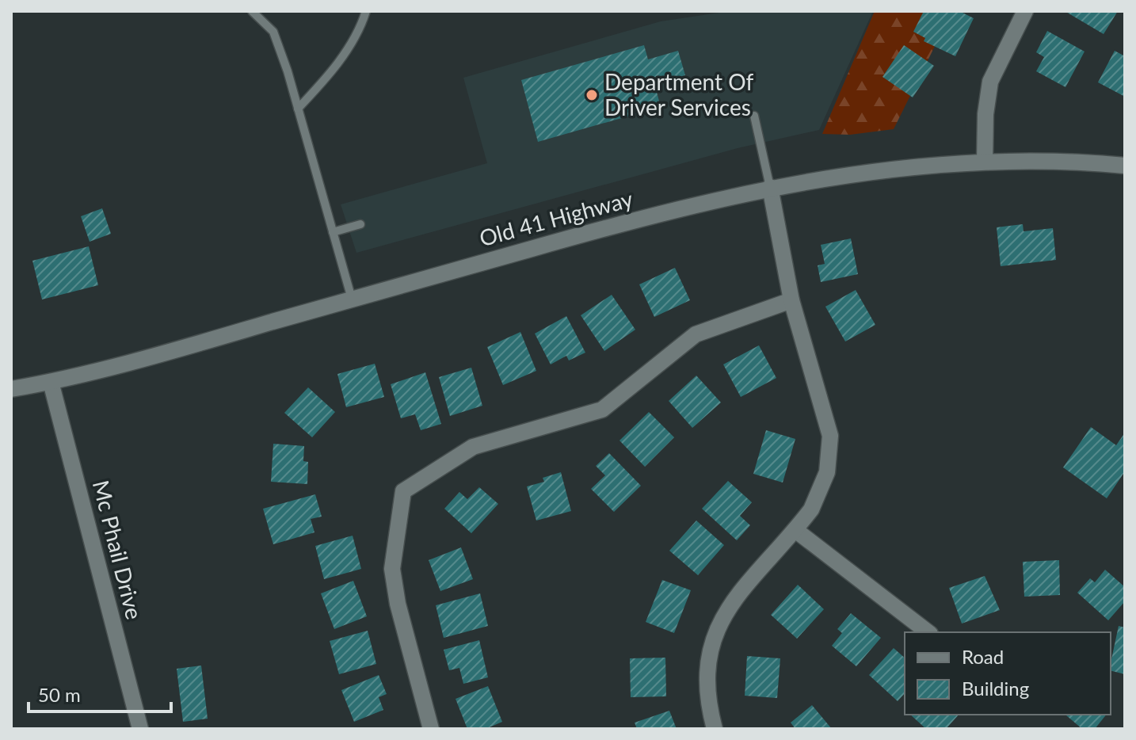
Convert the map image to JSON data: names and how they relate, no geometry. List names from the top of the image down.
{
  "streets": {
    "street": ["Old 41 Highway", "Mc Phail Drive"]
  },
  "crossings": [
    ["Old 41 Highway", "Mc Phail Drive"]
  ],
  "places": ["Department Of Driver Services"],
  "legend": ["Road", "Building"],
  "scale_bar": "50 m"
}
